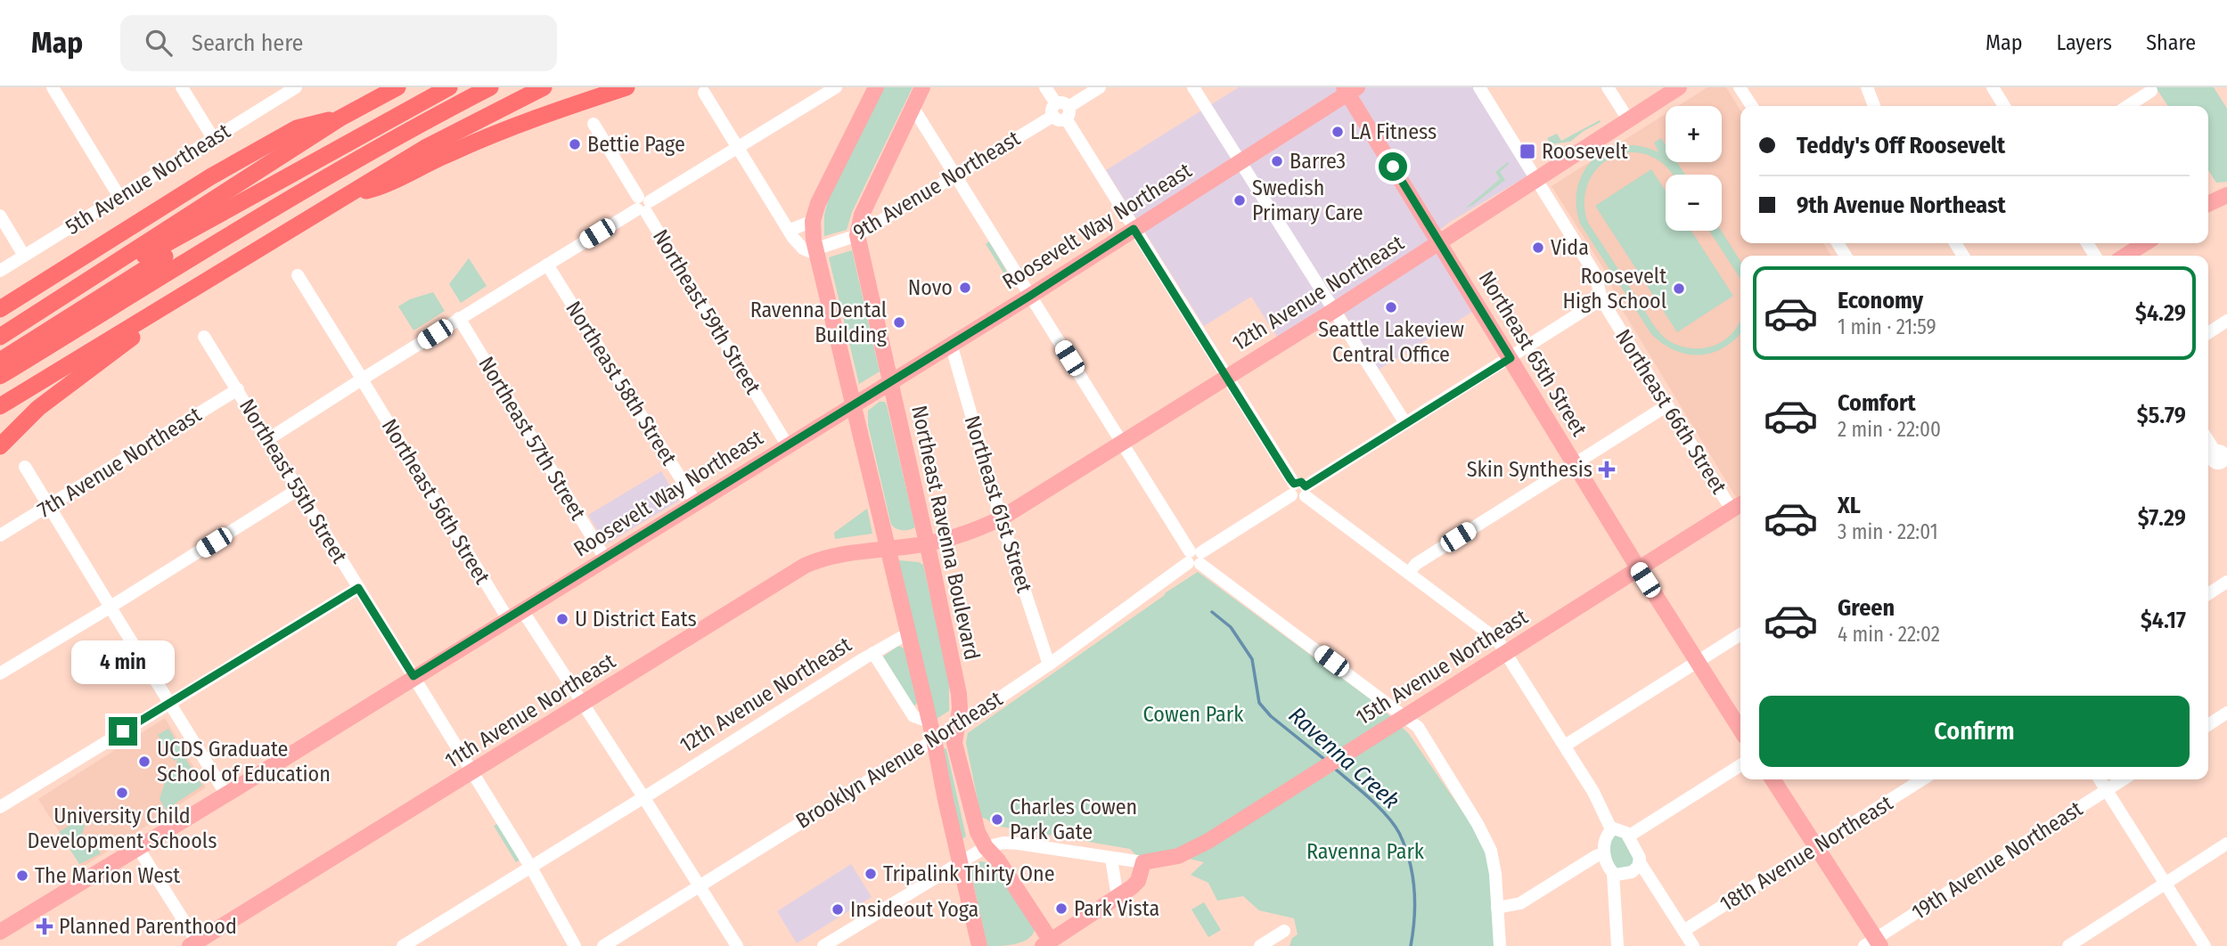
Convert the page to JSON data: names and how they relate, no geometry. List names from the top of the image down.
{
  "streets": {
    "main road": [
      "Roosevelt Way Northeast",
      "12th Avenue Northeast",
      "Northeast 65th Street",
      "Northeast Ravenna Boulevard",
      "15th Avenue Northeast",
      "11th Avenue Northeast"
    ],
    "street": [
      "5th Avenue Northeast",
      "9th Avenue Northeast",
      "Northeast 59th Street",
      "Northeast 58th Street",
      "Northeast 66th Street",
      "Northeast 57th Street",
      "7th Avenue Northeast",
      "Northeast 55th Street",
      "Northeast 56th Street",
      "Northeast 61st Street",
      "Brooklyn Avenue Northeast",
      "18th Avenue Northeast",
      "19th Avenue Northeast"
    ]
  },
  "crossings": [
    ["9th Avenue Northeast", "Northeast Ravenna Boulevard"],
    ["Roosevelt Way Northeast", "Northeast 59th Street"],
    ["Roosevelt Way Northeast", "Northeast 65th Street"],
    ["Roosevelt Way Northeast", "Northeast 58th Street"],
    ["Roosevelt Way Northeast", "Northeast 57th Street"],
    ["Roosevelt Way Northeast", "Northeast 55th Street"],
    ["Roosevelt Way Northeast", "Northeast 56th Street"],
    ["Roosevelt Way Northeast", "Northeast 61st Street"],
    ["Roosevelt Way Northeast", "Northeast Ravenna Boulevard"],
    ["12th Avenue Northeast", "Northeast 65th Street"],
    ["12th Avenue Northeast", "Northeast 66th Street"],
    ["12th Avenue Northeast", "Northeast 55th Street"],
    ["12th Avenue Northeast", "Northeast 61st Street"],
    ["12th Avenue Northeast", "Northeast Ravenna Boulevard"],
    ["12th Avenue Northeast", "11th Avenue Northeast"],
    ["Northeast 65th Street", "15th Avenue Northeast"],
    ["Northeast 65th Street", "Brooklyn Avenue Northeast"],
    ["Northeast 66th Street", "15th Avenue Northeast"],
    ["Northeast 66th Street", "Brooklyn Avenue Northeast"],
    ["7th Avenue Northeast", "Northeast 55th Street"],
    ["Northeast 55th Street", "11th Avenue Northeast"],
    ["Northeast 61st Street", "Brooklyn Avenue Northeast"],
    ["Northeast Ravenna Boulevard", "Brooklyn Avenue Northeast"]
  ],
  "water": ["Ravenna Creek"],
  "parks": ["Cowen Park", "Ravenna Park"],
  "places": {
    "other": [
      "LA Fitness",
      "Bettie Page",
      "Barre3",
      "Swedish Primary Care",
      "Vida",
      "Novo",
      "Roosevelt High School",
      "Seattle Lakeview Central Office",
      "Ravenna Dental Building",
      "U District Eats",
      "UCDS Graduate School of Education",
      "University Child Development Schools",
      "Charles Cowen Park Gate",
      "Tripalink Thirty One",
      "The Marion West",
      "Park Vista",
      "Insideout Yoga"
    ],
    "transit": ["Roosevelt"],
    "health": ["Skin Synthesis", "Planned Parenthood"]
  },
  "page": {
    "header": "Map",
    "search": "Search here",
    "nav": ["Map", "Layers", "Share"],
    "map_buttons": ["+", "−"],
    "banner": ["Teddy's Off Roosevelt", "9th Avenue Northeast"],
    "list": [
      {
        "name": "Economy",
        "note": "1 min · 21:59",
        "value": "$4.29"
      },
      {
        "name": "Comfort",
        "note": "2 min · 22:00",
        "value": "$5.79"
      },
      {
        "name": "XL",
        "note": "3 min · 22:01",
        "value": "$7.29"
      },
      {
        "name": "Green",
        "note": "4 min · 22:02",
        "value": "$4.17"
      }
    ],
    "bubble": "4 min",
    "buttons": "Confirm"
  }
}
